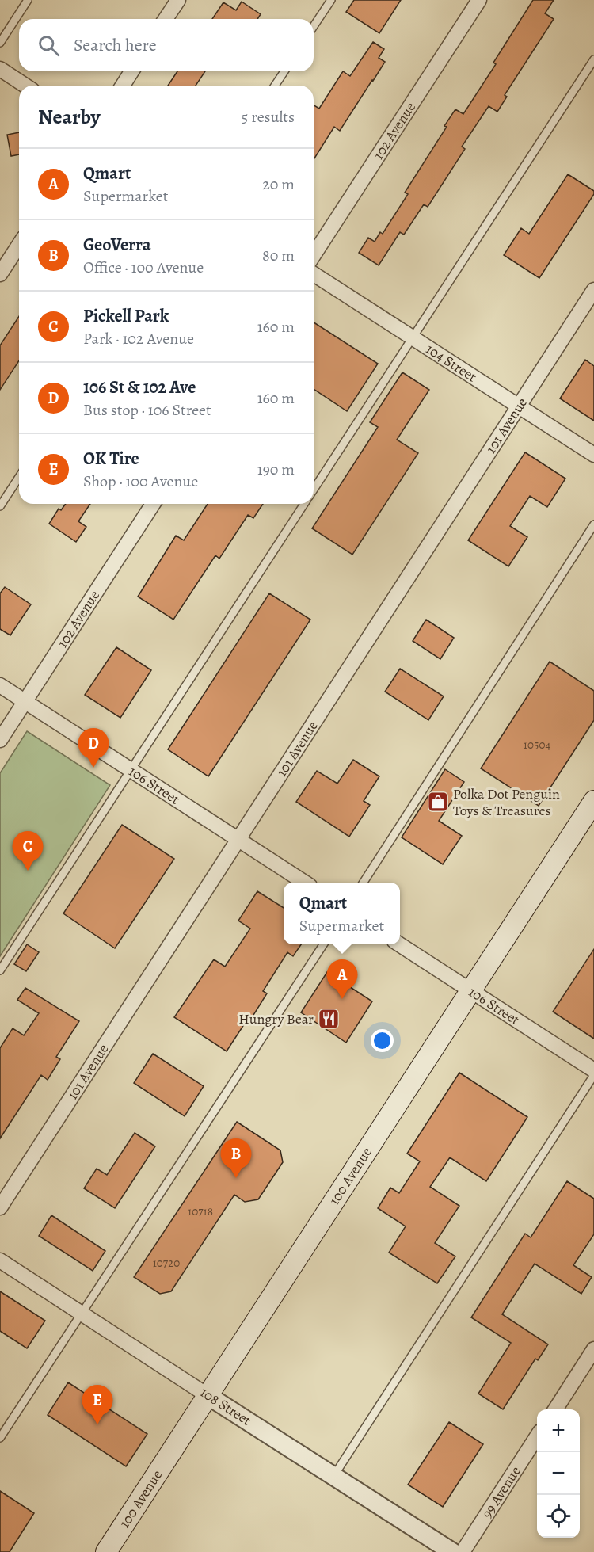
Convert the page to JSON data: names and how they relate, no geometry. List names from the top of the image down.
{
  "streets": {
    "main road": ["100 Avenue"],
    "street": [
      "102 Avenue",
      "104 Street",
      "101 Avenue",
      "106 Street",
      "108 Street",
      "99 Avenue"
    ]
  },
  "crossings": [
    ["102 Avenue", "106 Street"],
    ["104 Street", "101 Avenue"],
    ["101 Avenue", "106 Street"],
    ["106 Street", "100 Avenue"],
    ["100 Avenue", "108 Street"]
  ],
  "places": {
    "shop": ["Polka Dot Penguin Toys & Treasures"],
    "restaurant": ["Hungry Bear"]
  },
  "house_numbers": ["10504", "10718", "10720"],
  "page": {
    "search": "Search here",
    "heading": ["Nearby", "5 results"],
    "list": [
      {
        "mark": "A",
        "name": "Qmart",
        "note": "Supermarket",
        "value": "20 m"
      },
      {
        "mark": "B",
        "name": "GeoVerra",
        "note": "Office · 100 Avenue",
        "value": "80 m"
      },
      {
        "mark": "C",
        "name": "Pickell Park",
        "note": "Park · 102 Avenue",
        "value": "160 m"
      },
      {
        "mark": "D",
        "name": "106 St & 102 Ave",
        "note": "Bus stop · 106 Street",
        "value": "160 m"
      },
      {
        "mark": "E",
        "name": "OK Tire",
        "note": "Shop · 100 Avenue",
        "value": "190 m"
      }
    ],
    "pins": [
      "D",
      "C",
      "A",
      "B",
      "E"
    ],
    "popup": ["Qmart", "Supermarket"],
    "map_buttons": ["+", "−"]
  }
}
